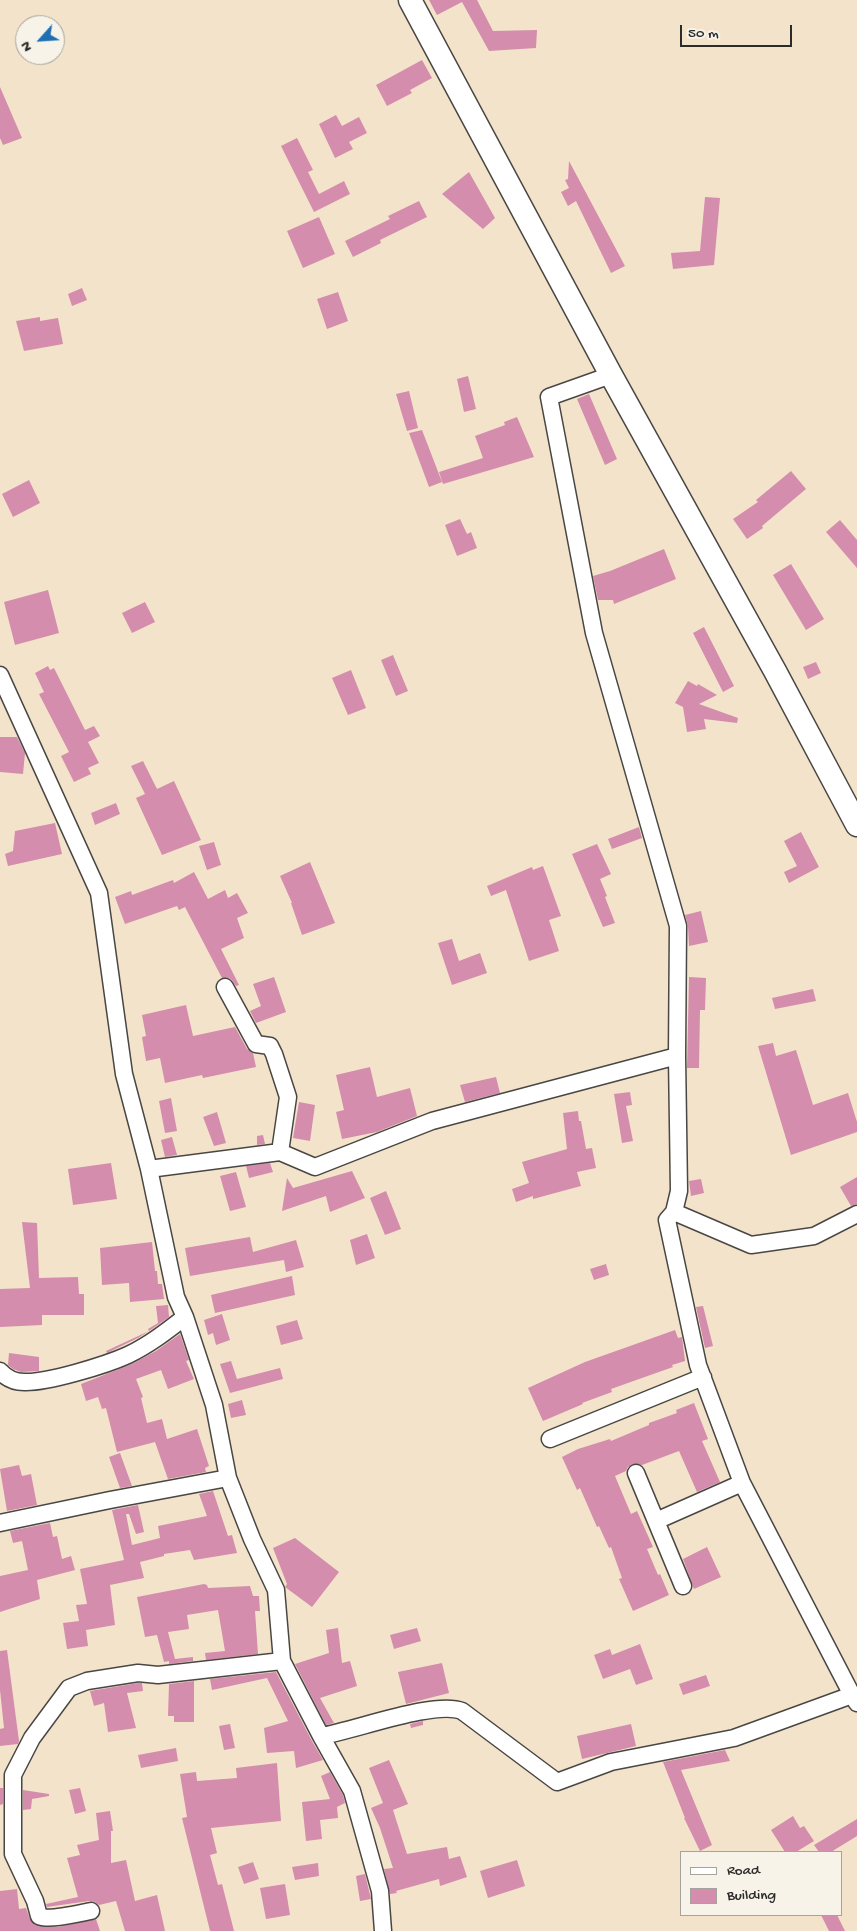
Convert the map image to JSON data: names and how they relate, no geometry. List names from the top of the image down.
{
  "legend": ["Road", "Building"],
  "scale_bar": "50 m",
  "north": "bottom left"
}
